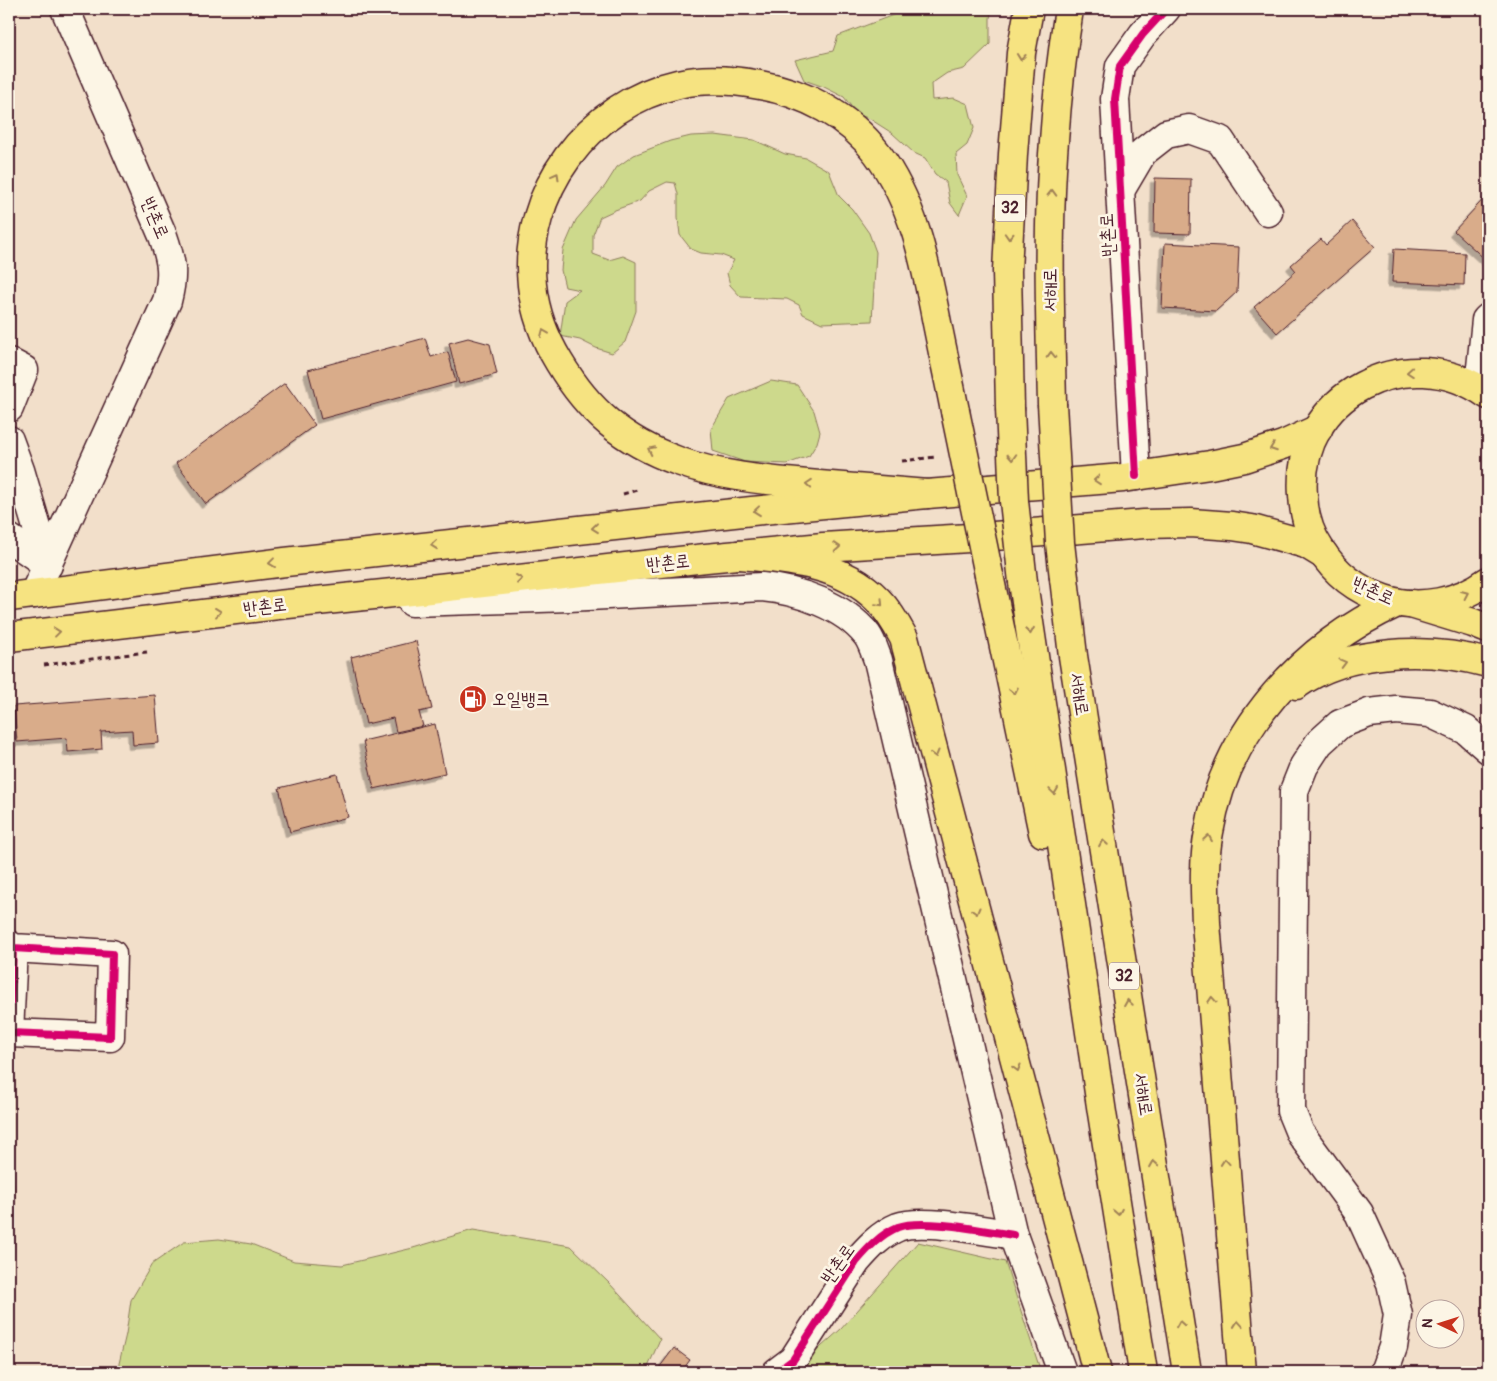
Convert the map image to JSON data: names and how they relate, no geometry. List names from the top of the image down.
{
  "streets": {
    "main road": ["32", "반촌로", "서해로"]
  },
  "places": {
    "fuel station": ["오일뱅크"]
  },
  "north": "left"
}
